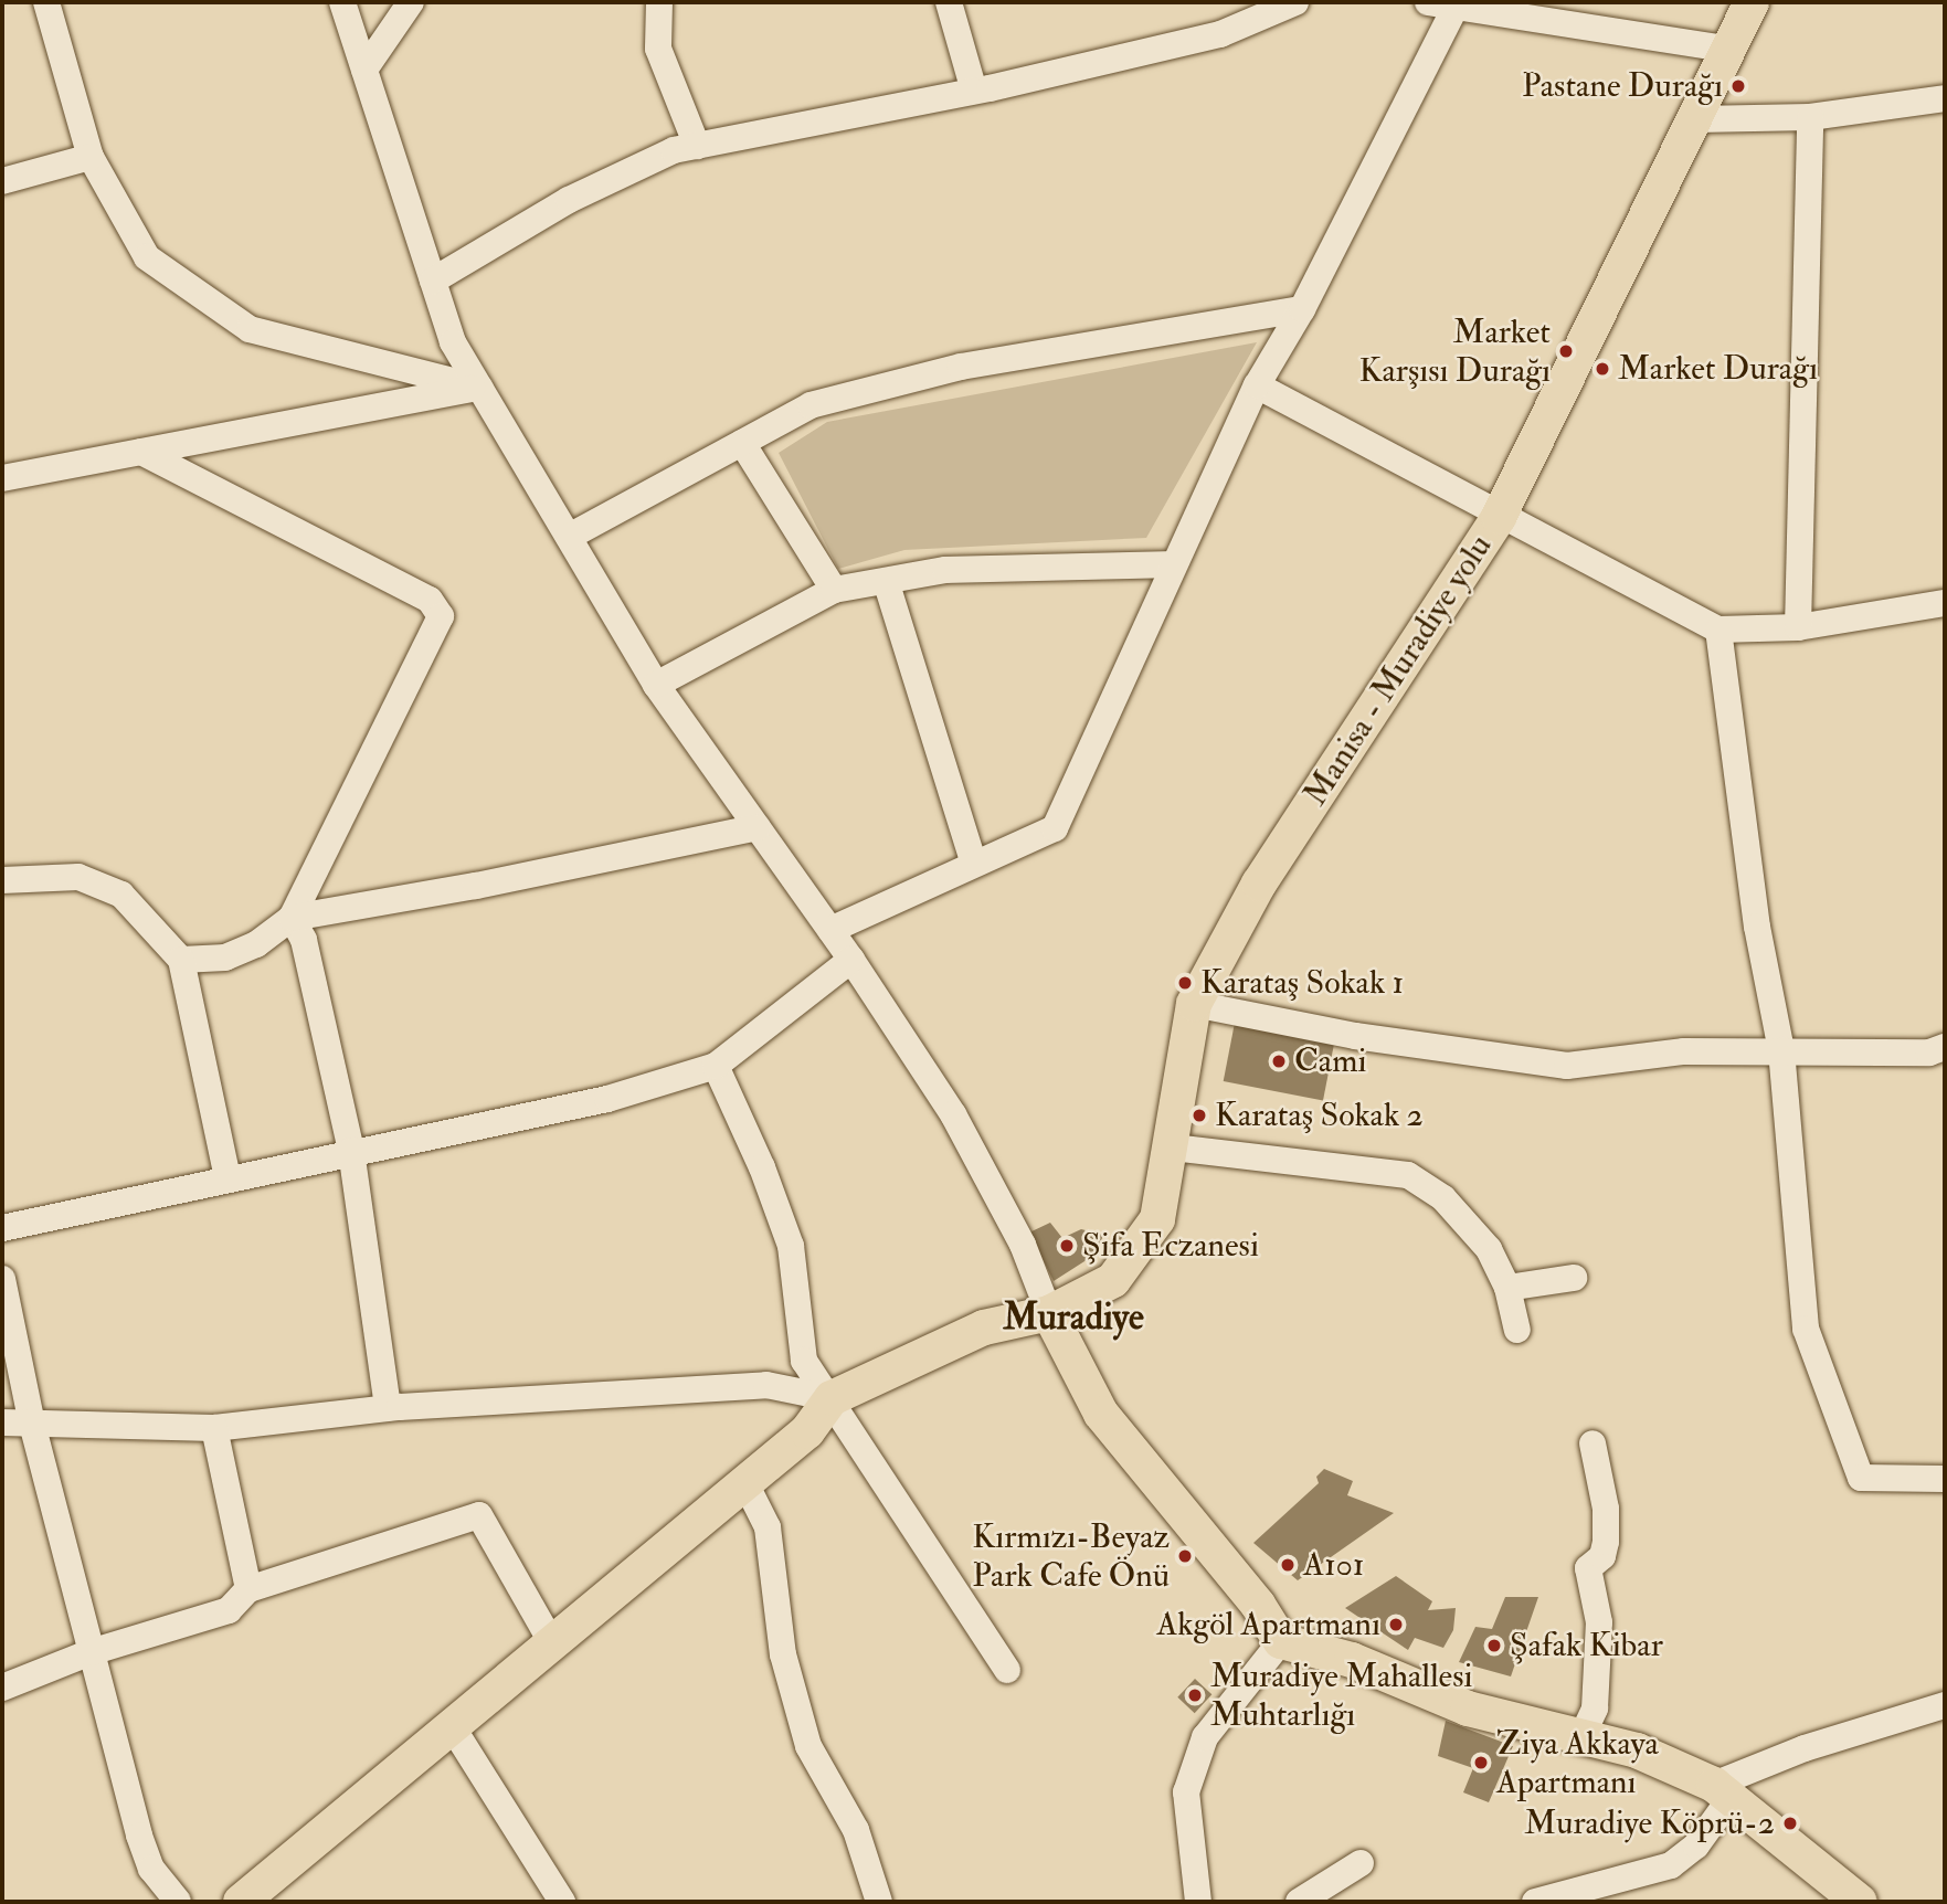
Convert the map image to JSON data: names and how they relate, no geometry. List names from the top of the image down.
{
  "streets": {
    "main road": ["Manisa - Muradiye yolu"]
  },
  "districts": ["Muradiye"],
  "places": [
    "Pastane Durağı",
    "Market Karşısı Durağı",
    "Market Durağı",
    "Karataş Sokak 1",
    "Cami",
    "Karataş Sokak 2",
    "Şifa Eczanesi",
    "Kırmızı-Beyaz Park Cafe Önü",
    "A101",
    "Akgöl Apartmanı",
    "Şafak Kibar",
    "Muradiye Mahallesi Muhtarlığı",
    "Ziya Akkaya Apartmanı",
    "Muradiye Köprü-2"
  ]
}
